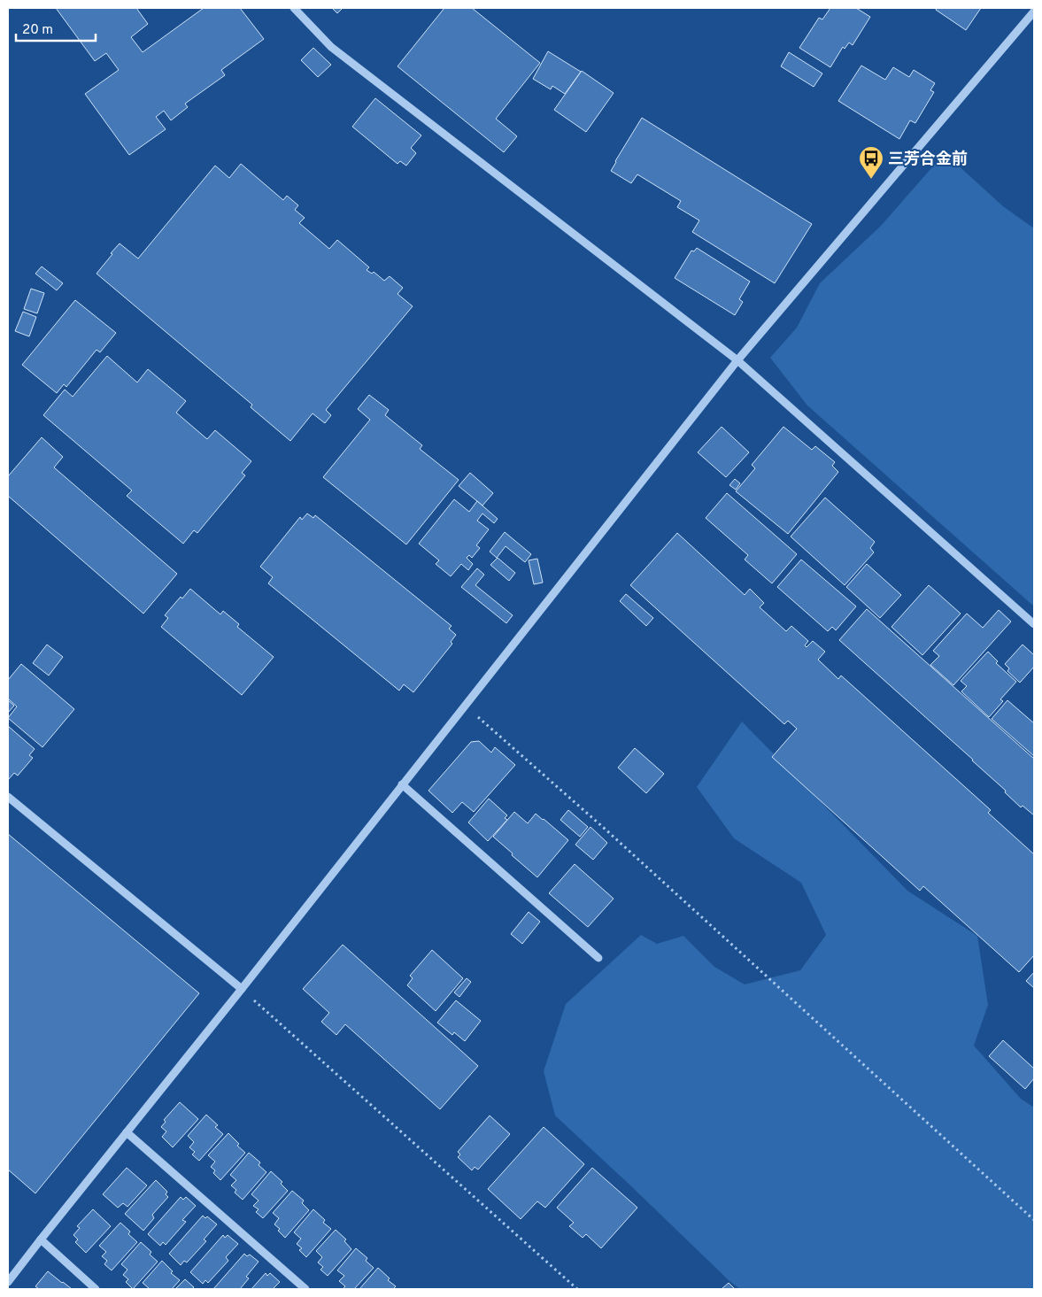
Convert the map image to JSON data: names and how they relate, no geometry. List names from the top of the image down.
{
  "places": {
    "bus stop": ["三芳合金前"]
  },
  "scale_bar": "20 m"
}
